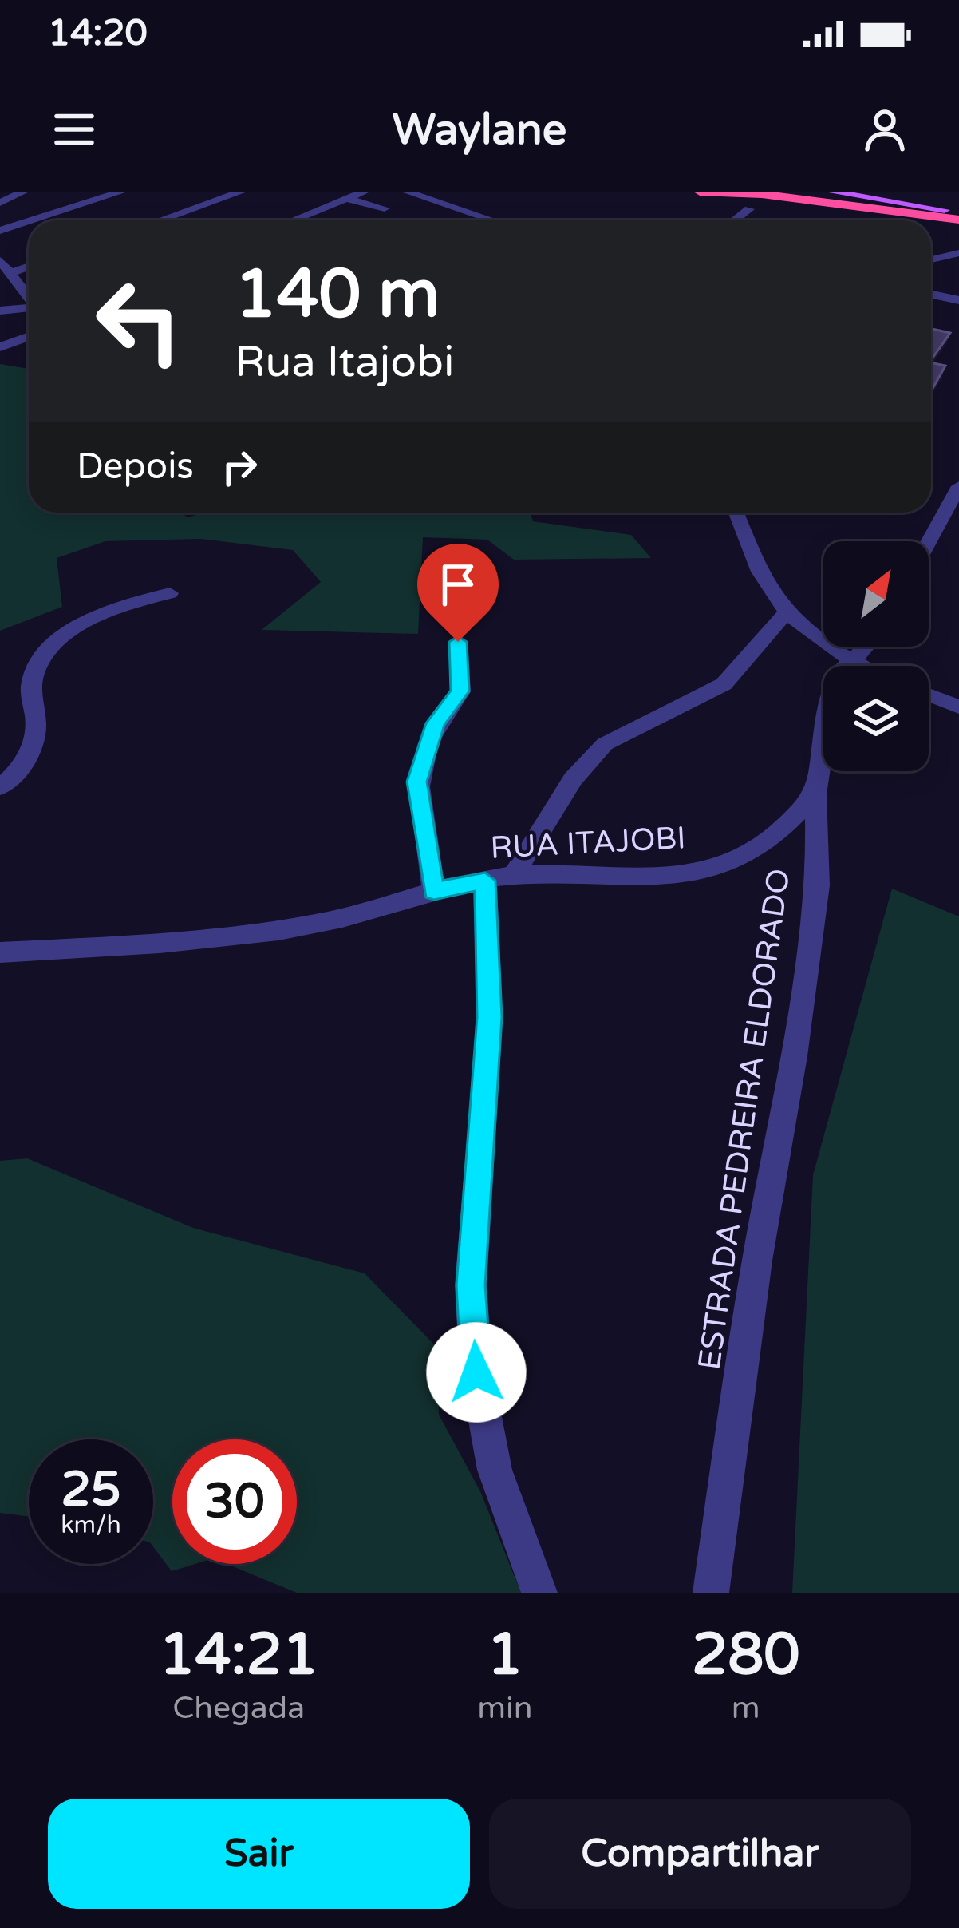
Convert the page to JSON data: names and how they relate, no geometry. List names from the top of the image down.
{
  "streets": {
    "street": ["RUA ITAJOBI", "ESTRADA PEDREIRA ELDORADO"]
  },
  "crossings": [
    ["RUA ITAJOBI", "ESTRADA PEDREIRA ELDORADO"]
  ],
  "north": "top right",
  "page": {
    "status": "14:20",
    "header": "Waylane",
    "turn": ["140 m", "Rua Itajobi"],
    "then": "Depois",
    "speed": "25 km/h",
    "limit": "30",
    "eta": [
      "14:21",
      "Chegada",
      "1",
      "min",
      "280",
      "m"
    ],
    "buttons": ["Sair", "Compartilhar"]
  }
}
